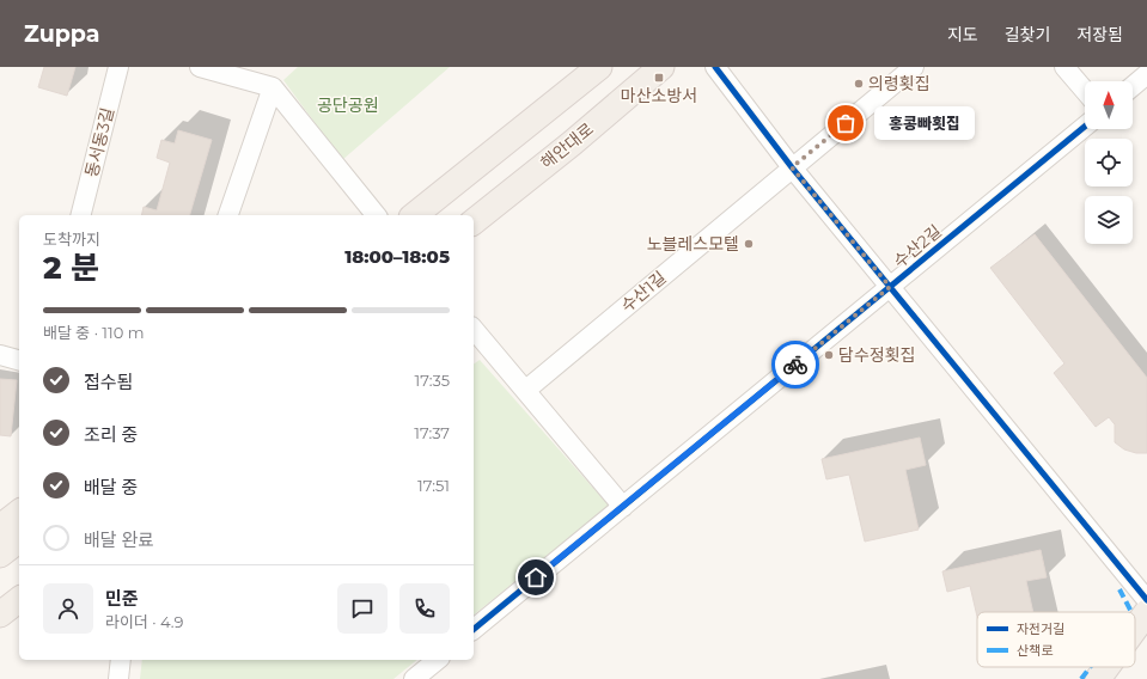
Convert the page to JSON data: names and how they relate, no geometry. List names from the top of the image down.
{
  "streets": {
    "main road": ["해안대로"],
    "street": ["동서동3길", "수산2길", "수산1길"]
  },
  "parks": ["공단공원"],
  "places": {
    "transit": ["마산소방서"],
    "other": [
      "의령횟집",
      "홍콩빠횟집",
      "노블레스모텔",
      "담수정횟집"
    ]
  },
  "legend": ["자전거길", "산책로"],
  "north": "top",
  "page": {
    "header": "Zuppa",
    "nav": ["지도", "길찾기", "저장됨"],
    "bubble": "홍콩빠횟집",
    "heading": ["2 분", "도착까지", "18:00–18:05"],
    "panel": ["민준", "라이더 · 4.9"],
    "bar": "배달 중 · 110 m",
    "list": [
      ["접수됨", "17:35"],
      ["조리 중", "17:37"],
      ["배달 중", "17:51"],
      "배달 완료"
    ]
  }
}
